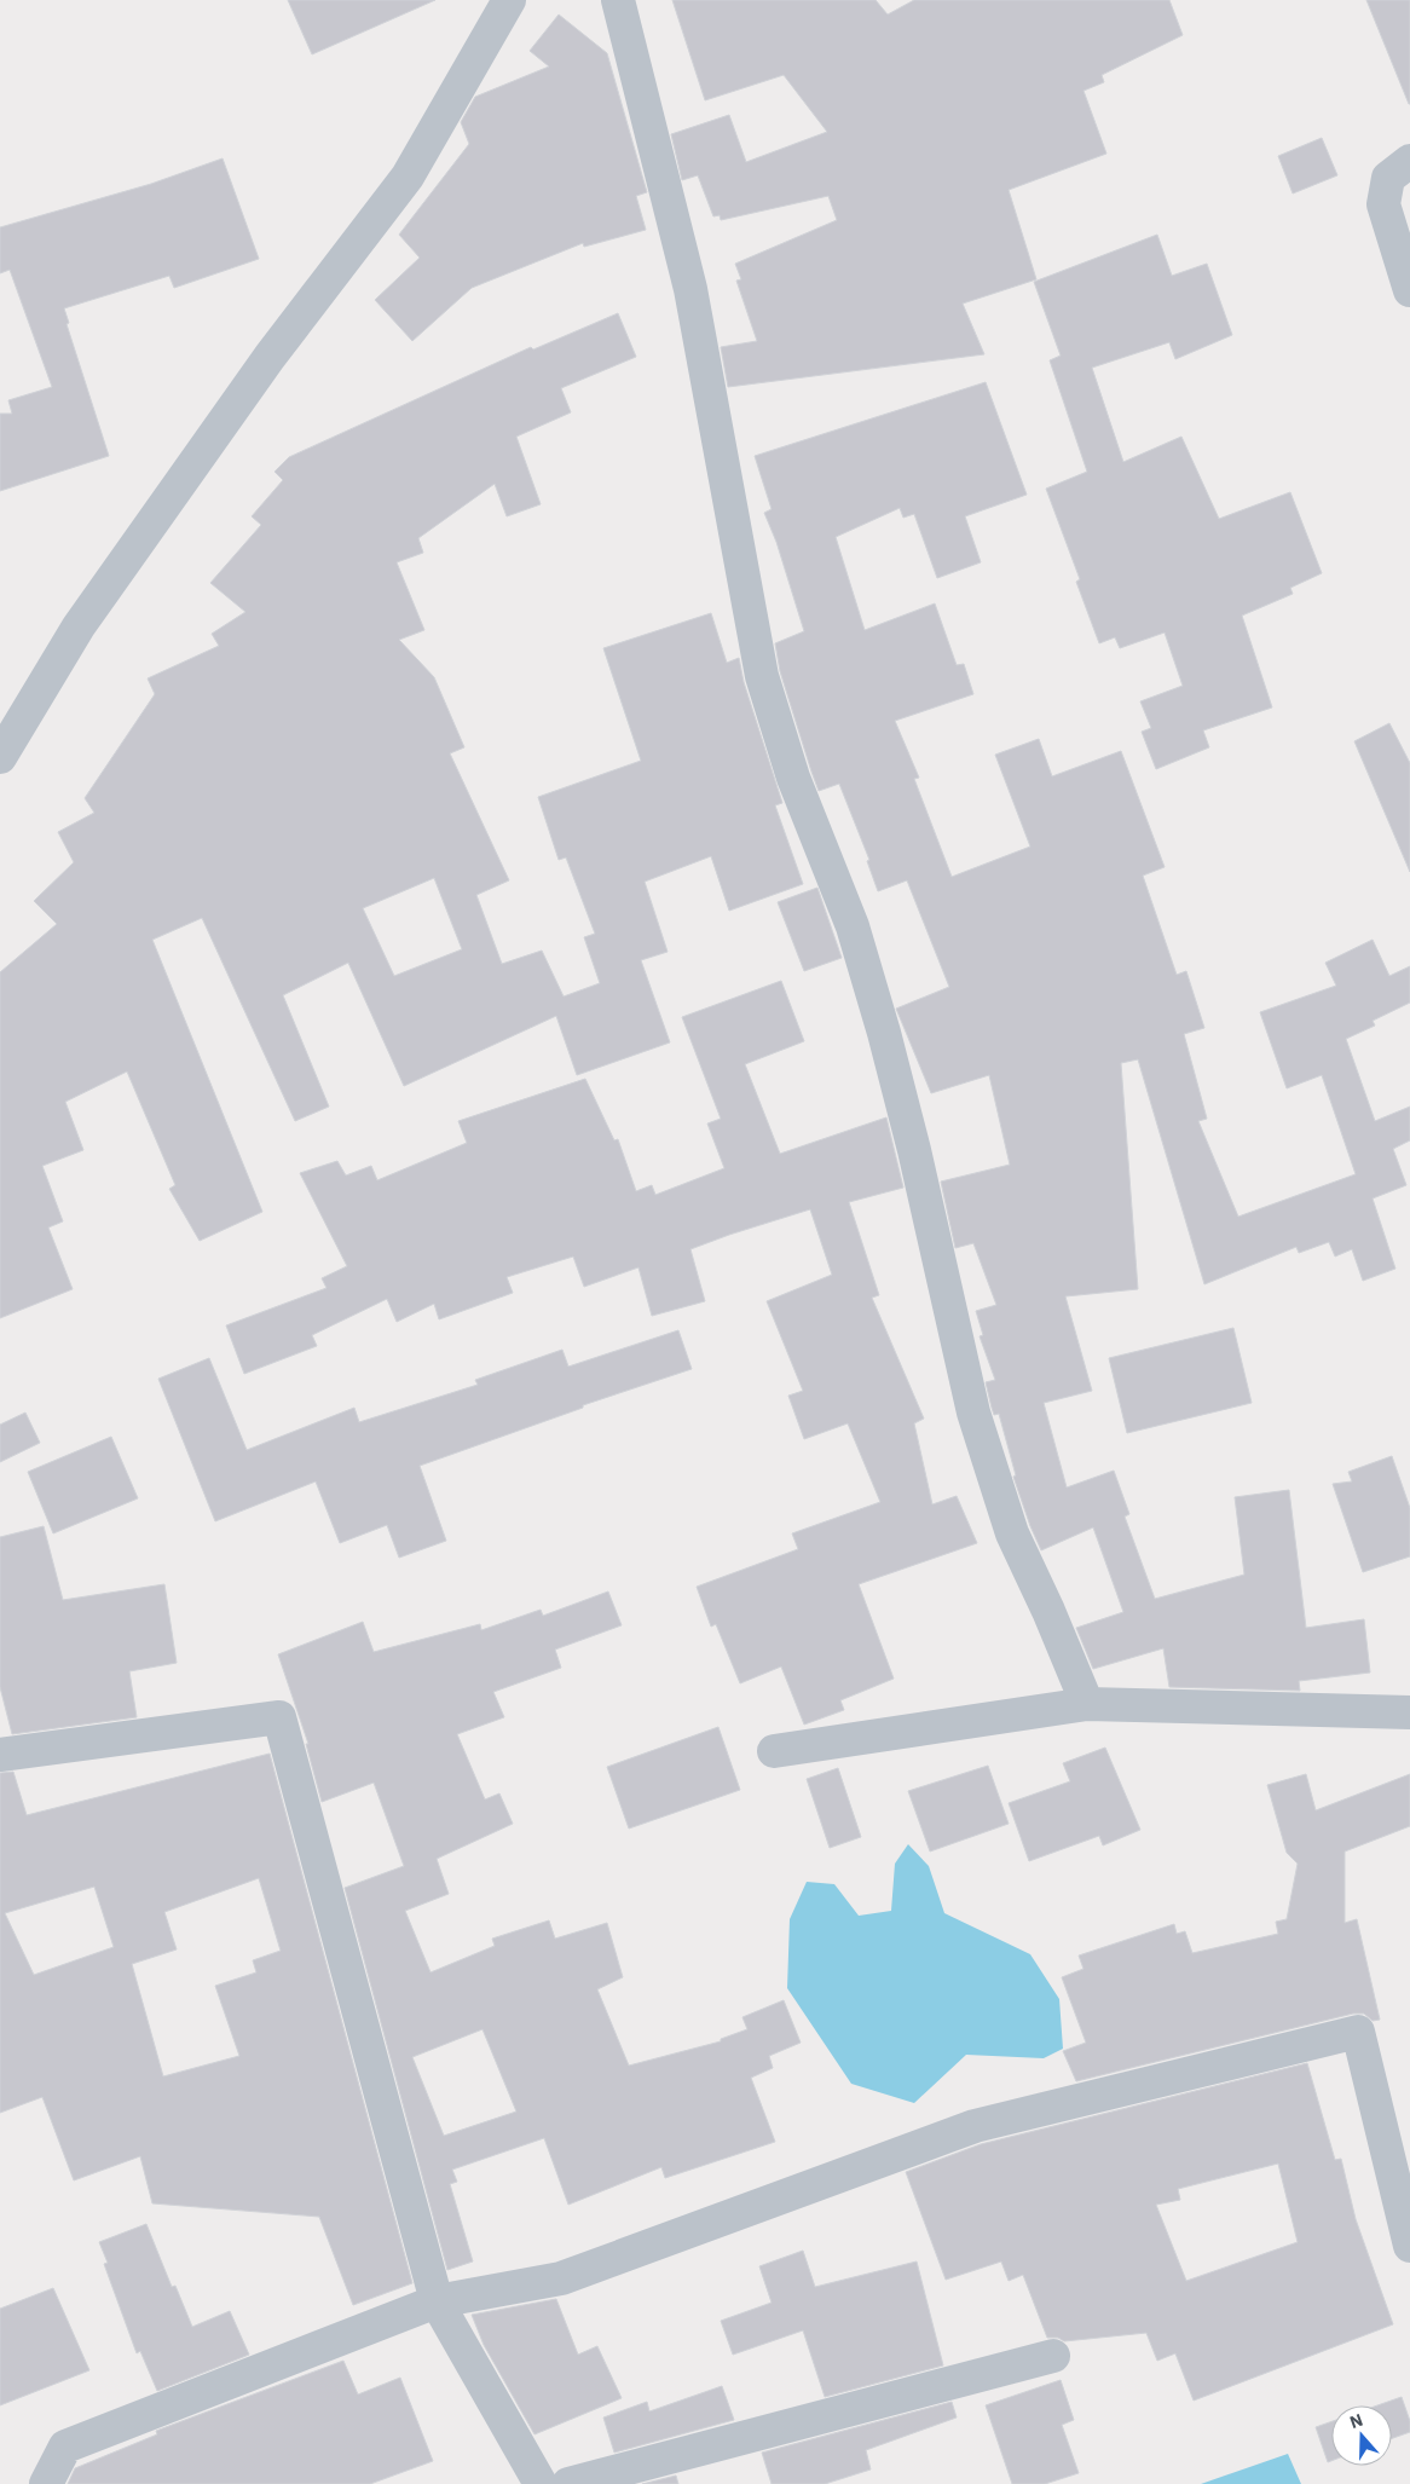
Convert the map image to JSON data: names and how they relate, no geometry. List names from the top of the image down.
{
  "north": "top"
}
